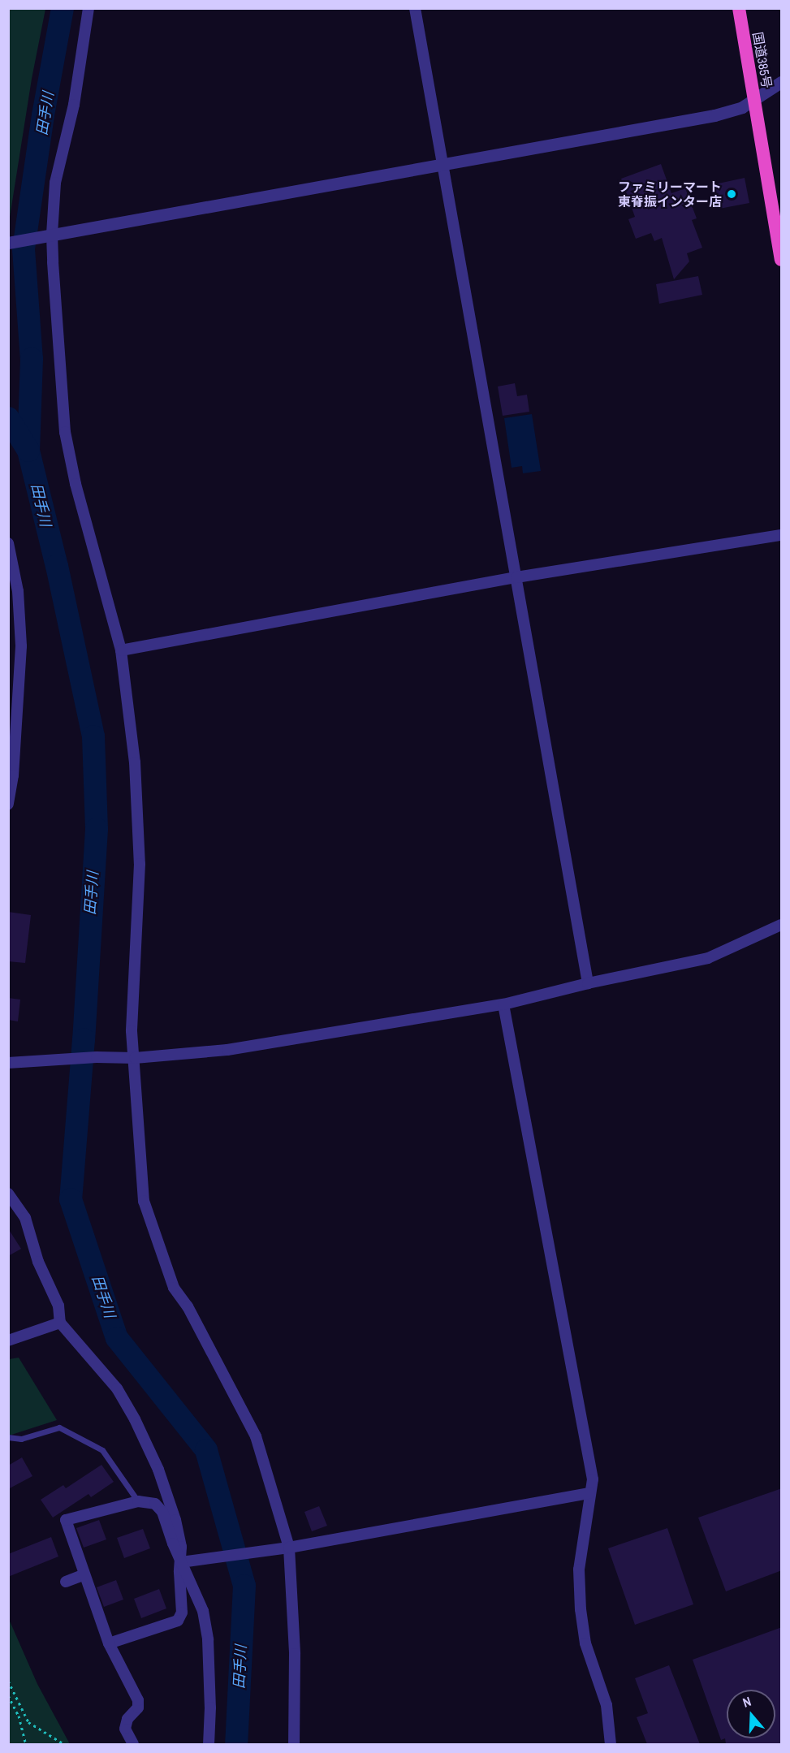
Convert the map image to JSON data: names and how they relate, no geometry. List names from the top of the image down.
{
  "streets": {
    "highway": ["国道385号"]
  },
  "water": ["田手川"],
  "places": ["ファミリーマート 東脊振インター店"],
  "north": "top"
}
